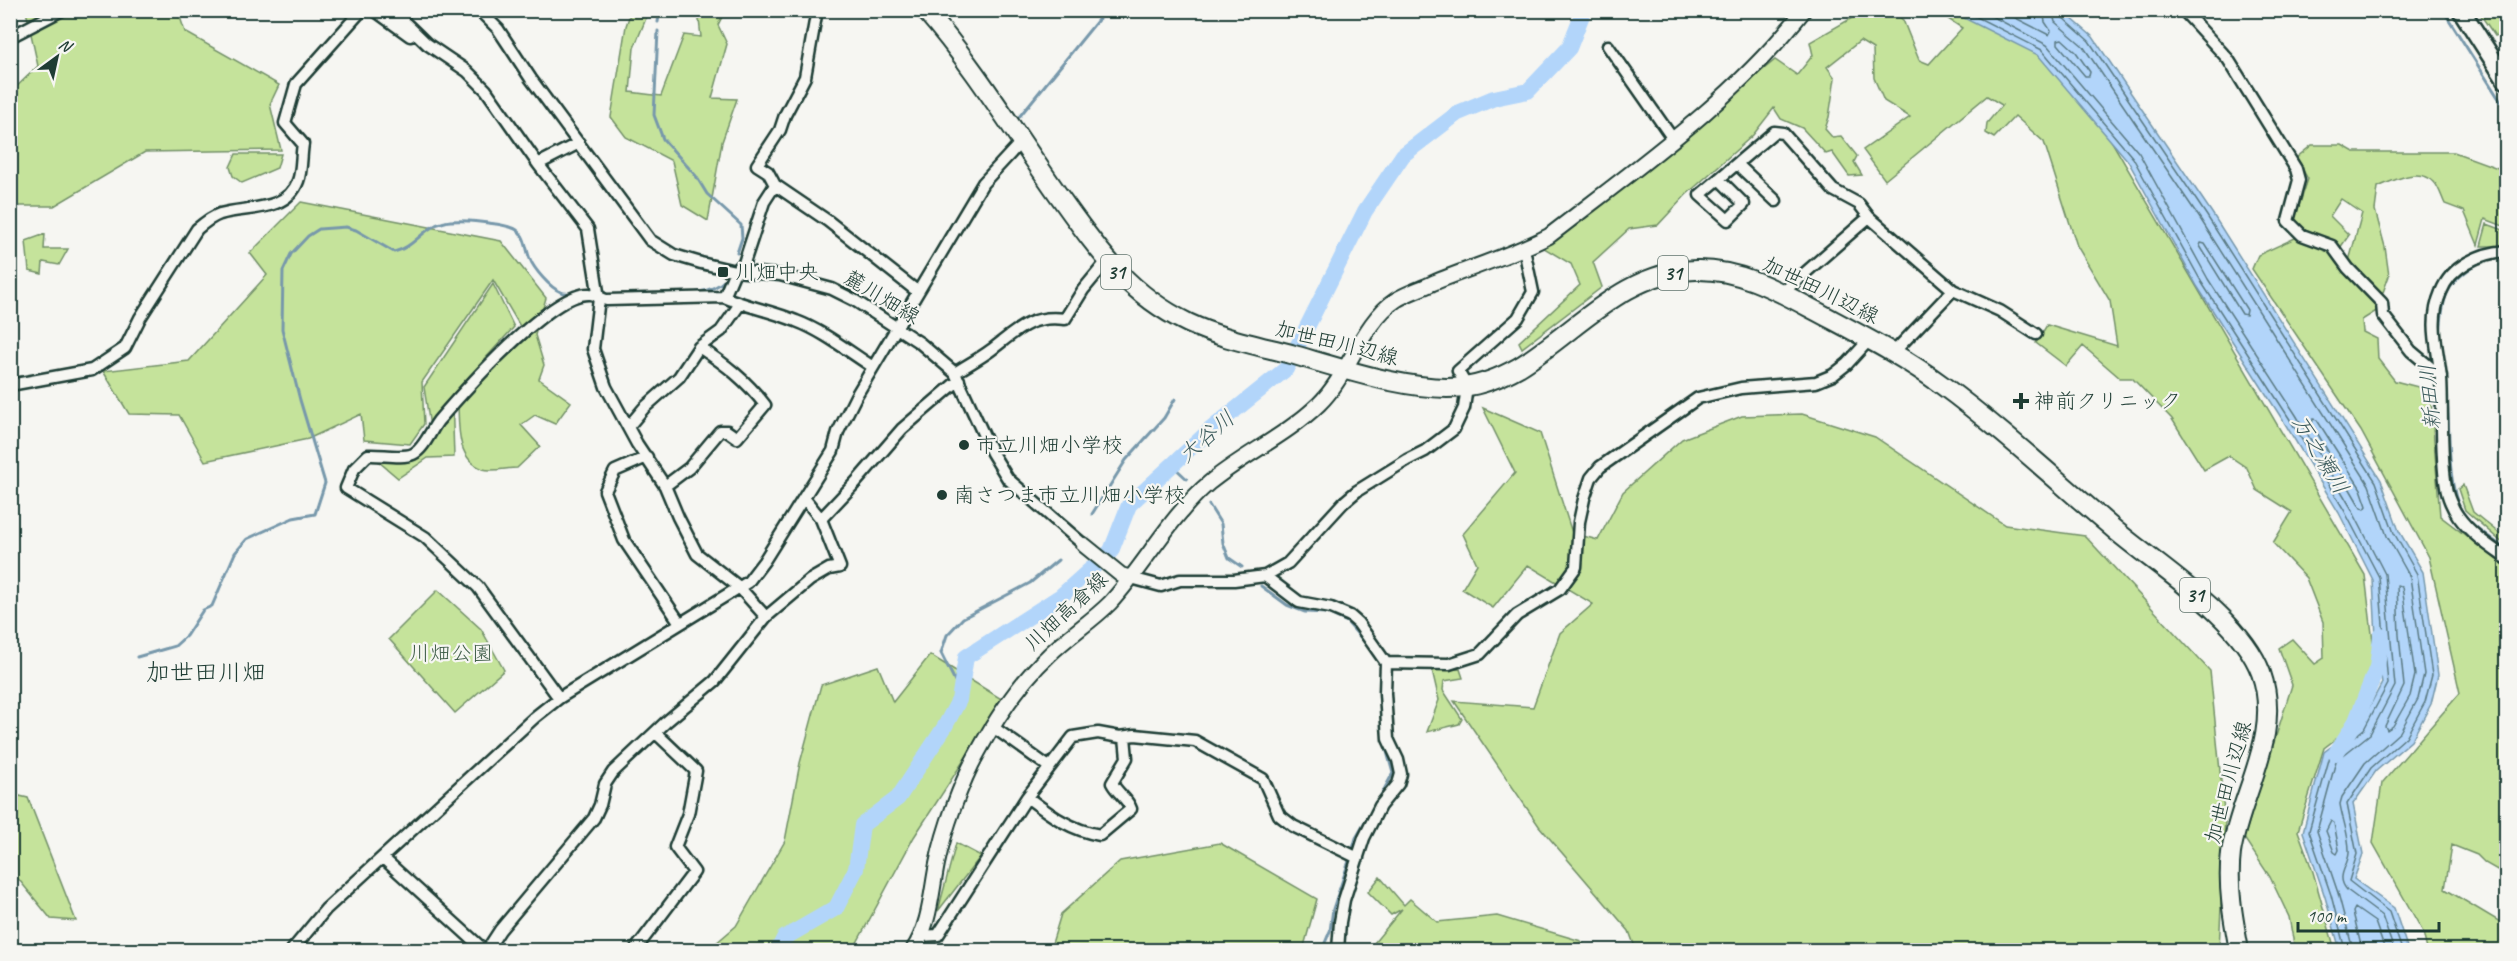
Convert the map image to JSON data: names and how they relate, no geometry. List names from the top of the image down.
{
  "streets": {
    "main road": ["31", "加世田川辺線"],
    "street": ["麓川畑線", "川畑高倉線"]
  },
  "crossings": [
    ["加世田川辺線", "川畑高倉線"],
    ["麓川畑線", "川畑高倉線"]
  ],
  "districts": ["加世田川畑"],
  "water": ["新田川", "大谷川", "万之瀬川"],
  "parks": ["川畑公園"],
  "places": {
    "transit": ["川畑中央"],
    "health": ["神前クリニック"],
    "other": ["市立川畑小学校", "南さつま市立川畑小学校"]
  },
  "scale_bar": "100 m",
  "north": "top right"
}
